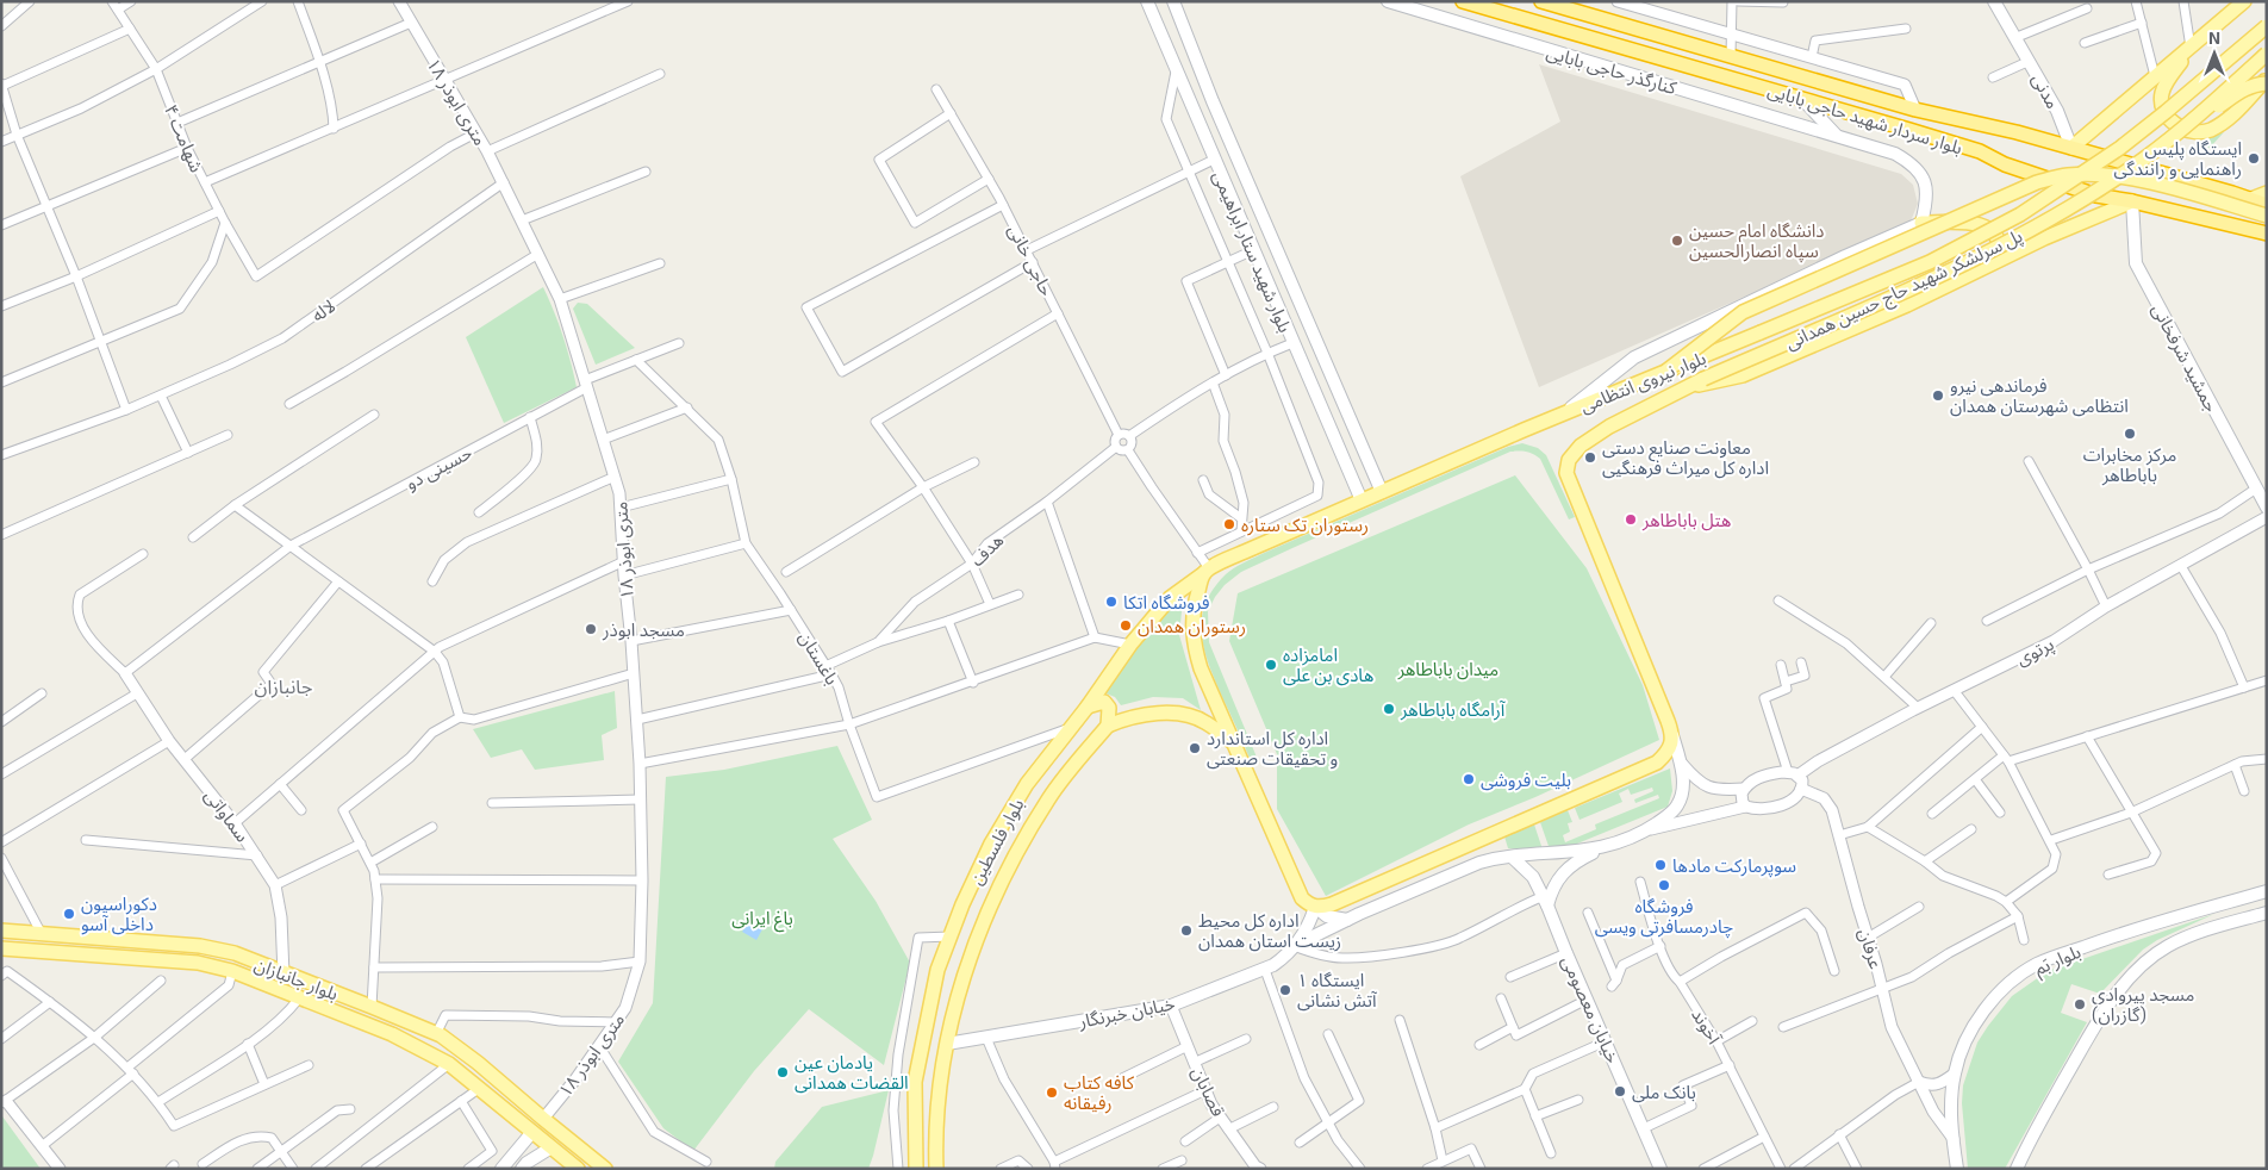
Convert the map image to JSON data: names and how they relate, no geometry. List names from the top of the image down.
{
  "streets": {
    "highway": ["بلوار سردار شهید حاجی بابایی"],
    "main road": [
      "کنارگذر حاجی بابایی",
      "مدنی",
      "بلوار شهید ستار ابراهیمی",
      "پل سرلشکر شهید حاج حسین همدانی",
      "جمشید شرفخانی",
      "بلوار نیروی انتظامی",
      "بلوار فلسطین",
      "بلوار بَم",
      "بلوار جانبازان",
      "خیابان معصومی",
      "خیابان خبرنگار"
    ],
    "street": [
      "۱۸ متری ابوذر",
      "شهامت ۴",
      "حاجی خانی",
      "لاله",
      "حسینی دو",
      "هدف",
      "پرتوی",
      "باغستان",
      "سماواتی",
      "عرفان",
      "آخوند",
      "قصابان"
    ]
  },
  "crossings": [
    ["مدنی", "بلوار سردار شهید حاجی بابایی"],
    ["۱۸ متری ابوذر", "شهامت ۴"],
    ["۱۸ متری ابوذر", "لاله"],
    ["۱۸ متری ابوذر", "حسینی دو"],
    ["۱۸ متری ابوذر", "بلوار جانبازان"],
    ["بلوار سردار شهید حاجی بابایی", "جمشید شرفخانی"],
    ["بلوار سردار شهید حاجی بابایی", "بلوار نیروی انتظامی"],
    ["بلوار شهید ستار ابراهیمی", "بلوار نیروی انتظامی"],
    ["حاجی خانی", "هدف"],
    ["پل سرلشکر شهید حاج حسین همدانی", "بلوار نیروی انتظامی"],
    ["جمشید شرفخانی", "بلوار نیروی انتظامی"],
    ["حسینی دو", "باغستان"],
    ["حسینی دو", "سماواتی"],
    ["هدف", "باغستان"],
    ["باغستان", "بلوار فلسطین"],
    ["سماواتی", "بلوار جانبازان"],
    ["بلوار فلسطین", "خیابان خبرنگار"],
    ["عرفان", "بلوار بَم"],
    ["خیابان معصومی", "خیابان خبرنگار"],
    ["خیابان خبرنگار", "قصابان"]
  ],
  "districts": ["جانبازان"],
  "parks": ["میدان باباطاهر", "باغ ایرانی"],
  "places": [
    "ایستگاه پلیس راهنمایی و رانندگی",
    "دانشگاه امام حسین سپاه انصارالحسین",
    "فرماندهی نیرو انتظامی شهرستان همدان",
    "مرکز مخابرات باباطاهر",
    "معاونت صنایع دستی اداره کل میراث فرهنگیی",
    "هتل باباطاهر",
    "رستوران تک ستاره",
    "فروشگاه اتکا",
    "رستوران همدان",
    "مسجد ابوذر",
    "امامزاده هادی بن علی",
    "آرامگاه باباطاهر",
    "اداره کل استاندارد و تحقیقات صنعتی",
    "بلیت فروشی",
    "سوپرمارکت مادها",
    "فروشگاه چادرمسافرتی ویسی",
    "دکوراسیون داخلی آسو",
    "اداره کل محیط زیست استان همدان",
    "ایستگاه ۱ آتش نشانی",
    "مسجد پیروادی (گازران)",
    "یادمان عین القضات همدانی",
    "بانک ملی",
    "کافه کتاب رفیقانه"
  ],
  "north": "top"
}
